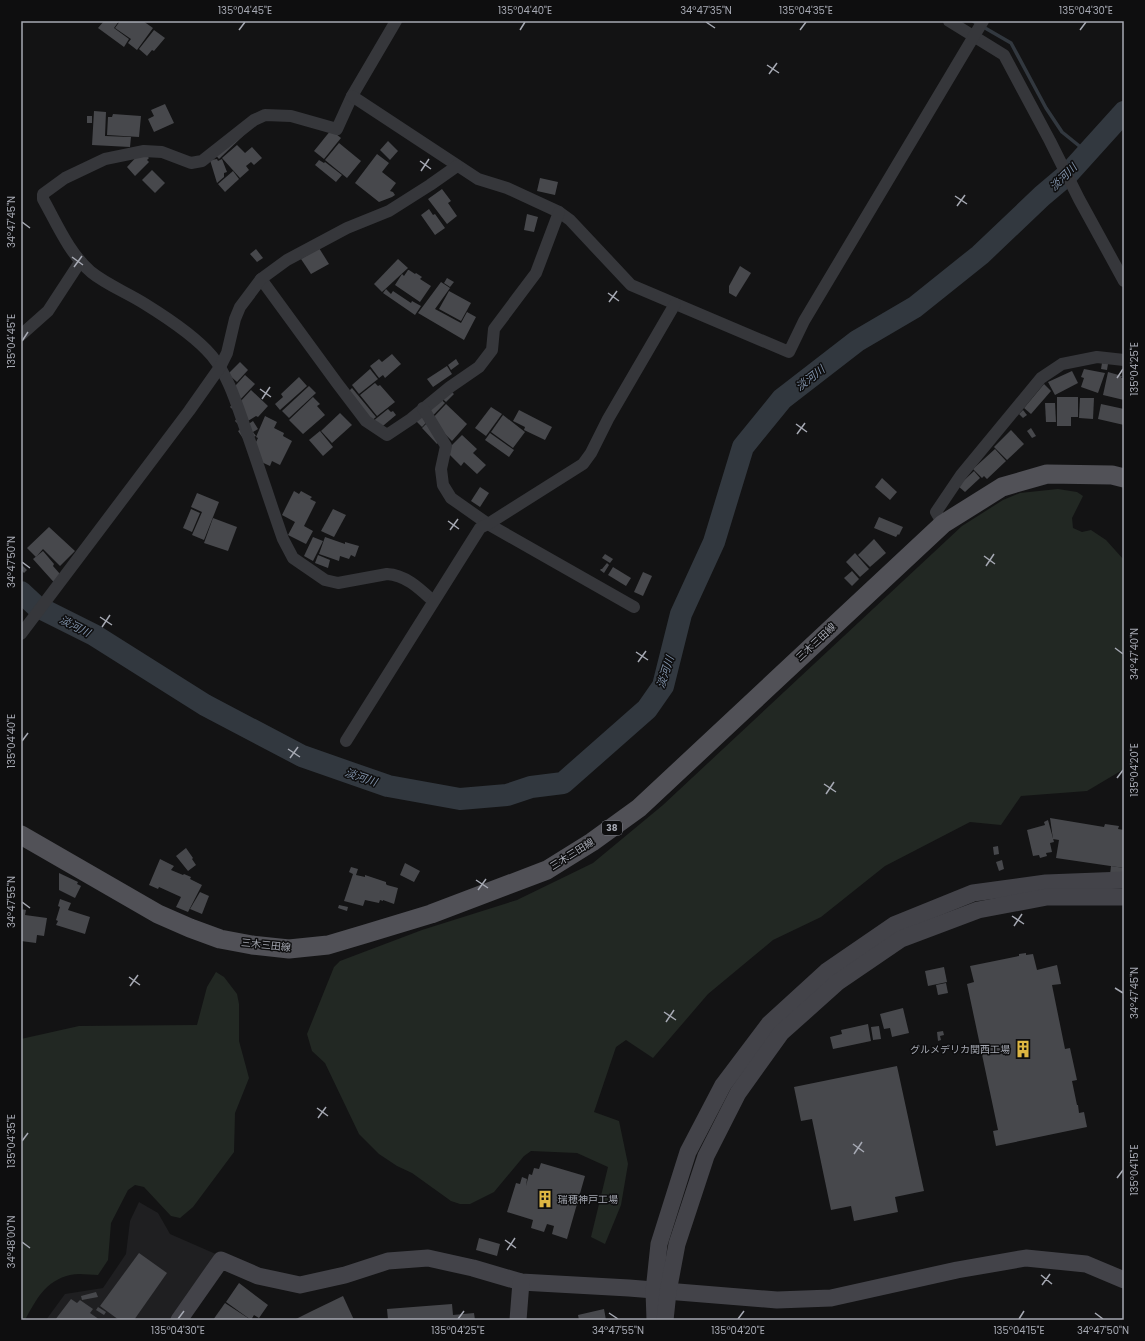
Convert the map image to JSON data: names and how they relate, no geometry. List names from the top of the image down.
{
  "streets": {
    "main road": ["三木三田線", "38"]
  },
  "water": ["淡河川"],
  "places": {
    "building": ["グルメデリカ関西工場", "瑞穂神戸工場"]
  },
  "coordinates": [
    "135°04'45\"E",
    "135°04'40\"E",
    "34°47'35\"N",
    "135°04'35\"E",
    "135°04'30\"E",
    "34°47'45\"N",
    "135°04'25\"E",
    "34°47'50\"N",
    "34°47'40\"N",
    "135°04'20\"E",
    "34°47'55\"N",
    "135°04'15\"E",
    "34°48'00\"N"
  ]
}
